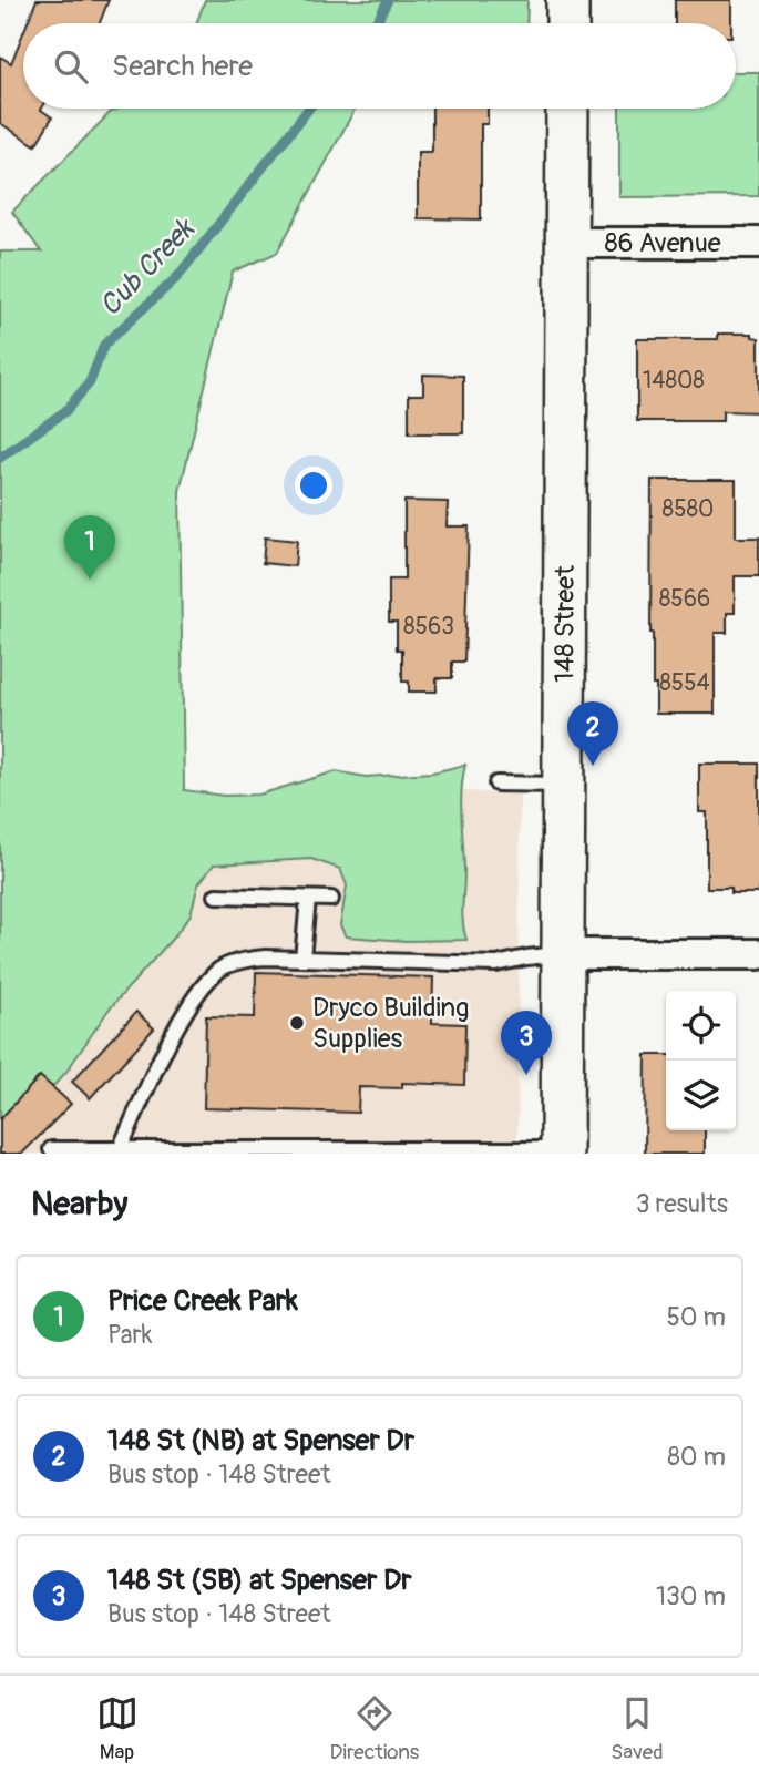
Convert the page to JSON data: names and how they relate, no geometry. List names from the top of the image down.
{
  "streets": {
    "street": ["86 Avenue", "148 Street"]
  },
  "crossings": [
    ["86 Avenue", "148 Street"]
  ],
  "water": ["Cub Creek"],
  "places": ["Dryco Building Supplies"],
  "house_numbers": [
    "14808",
    "8580",
    "8566",
    "8563",
    "8554"
  ],
  "page": {
    "search": "Search here",
    "pins": ["1", "2", "3"],
    "heading": ["Nearby", "3 results"],
    "list": [
      {
        "mark": "1",
        "name": "Price Creek Park",
        "note": "Park",
        "value": "50 m"
      },
      {
        "mark": "2",
        "name": "148 St (NB) at Spenser Dr",
        "note": "Bus stop · 148 Street",
        "value": "80 m"
      },
      {
        "mark": "3",
        "name": "148 St (SB) at Spenser Dr",
        "note": "Bus stop · 148 Street",
        "value": "130 m"
      }
    ],
    "nav": ["Map", "Directions", "Saved"]
  }
}
